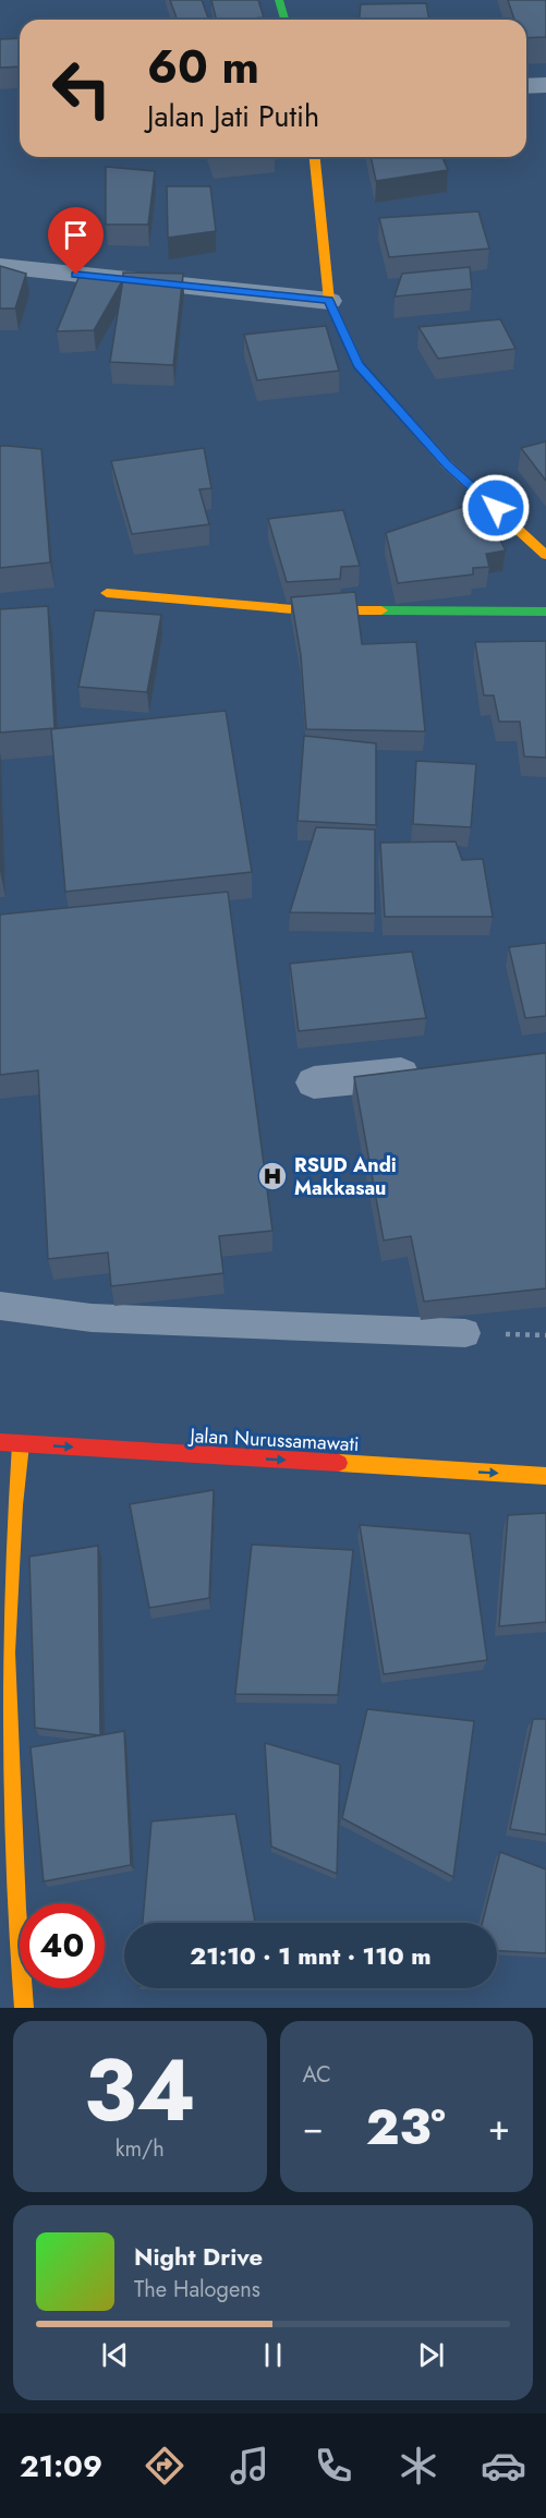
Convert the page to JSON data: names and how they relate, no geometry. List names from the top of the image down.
{
  "streets": {
    "street": ["Jalan Nurussamawati"]
  },
  "one_way": ["Jalan Nurussamawati"],
  "places": {
    "hospital": ["RSUD Andi Makkasau"]
  },
  "page": {
    "turn": ["60 m", "Jalan Jati Putih"],
    "limit": "40",
    "trip": "21:10 · 1 mnt · 110 m",
    "tile": [
      ["34", "km/h"],
      "AC"
    ],
    "heat": ["−", "23°", "+"],
    "song": ["Night Drive", "The Halogens"],
    "tabs": "21:09"
  }
}
